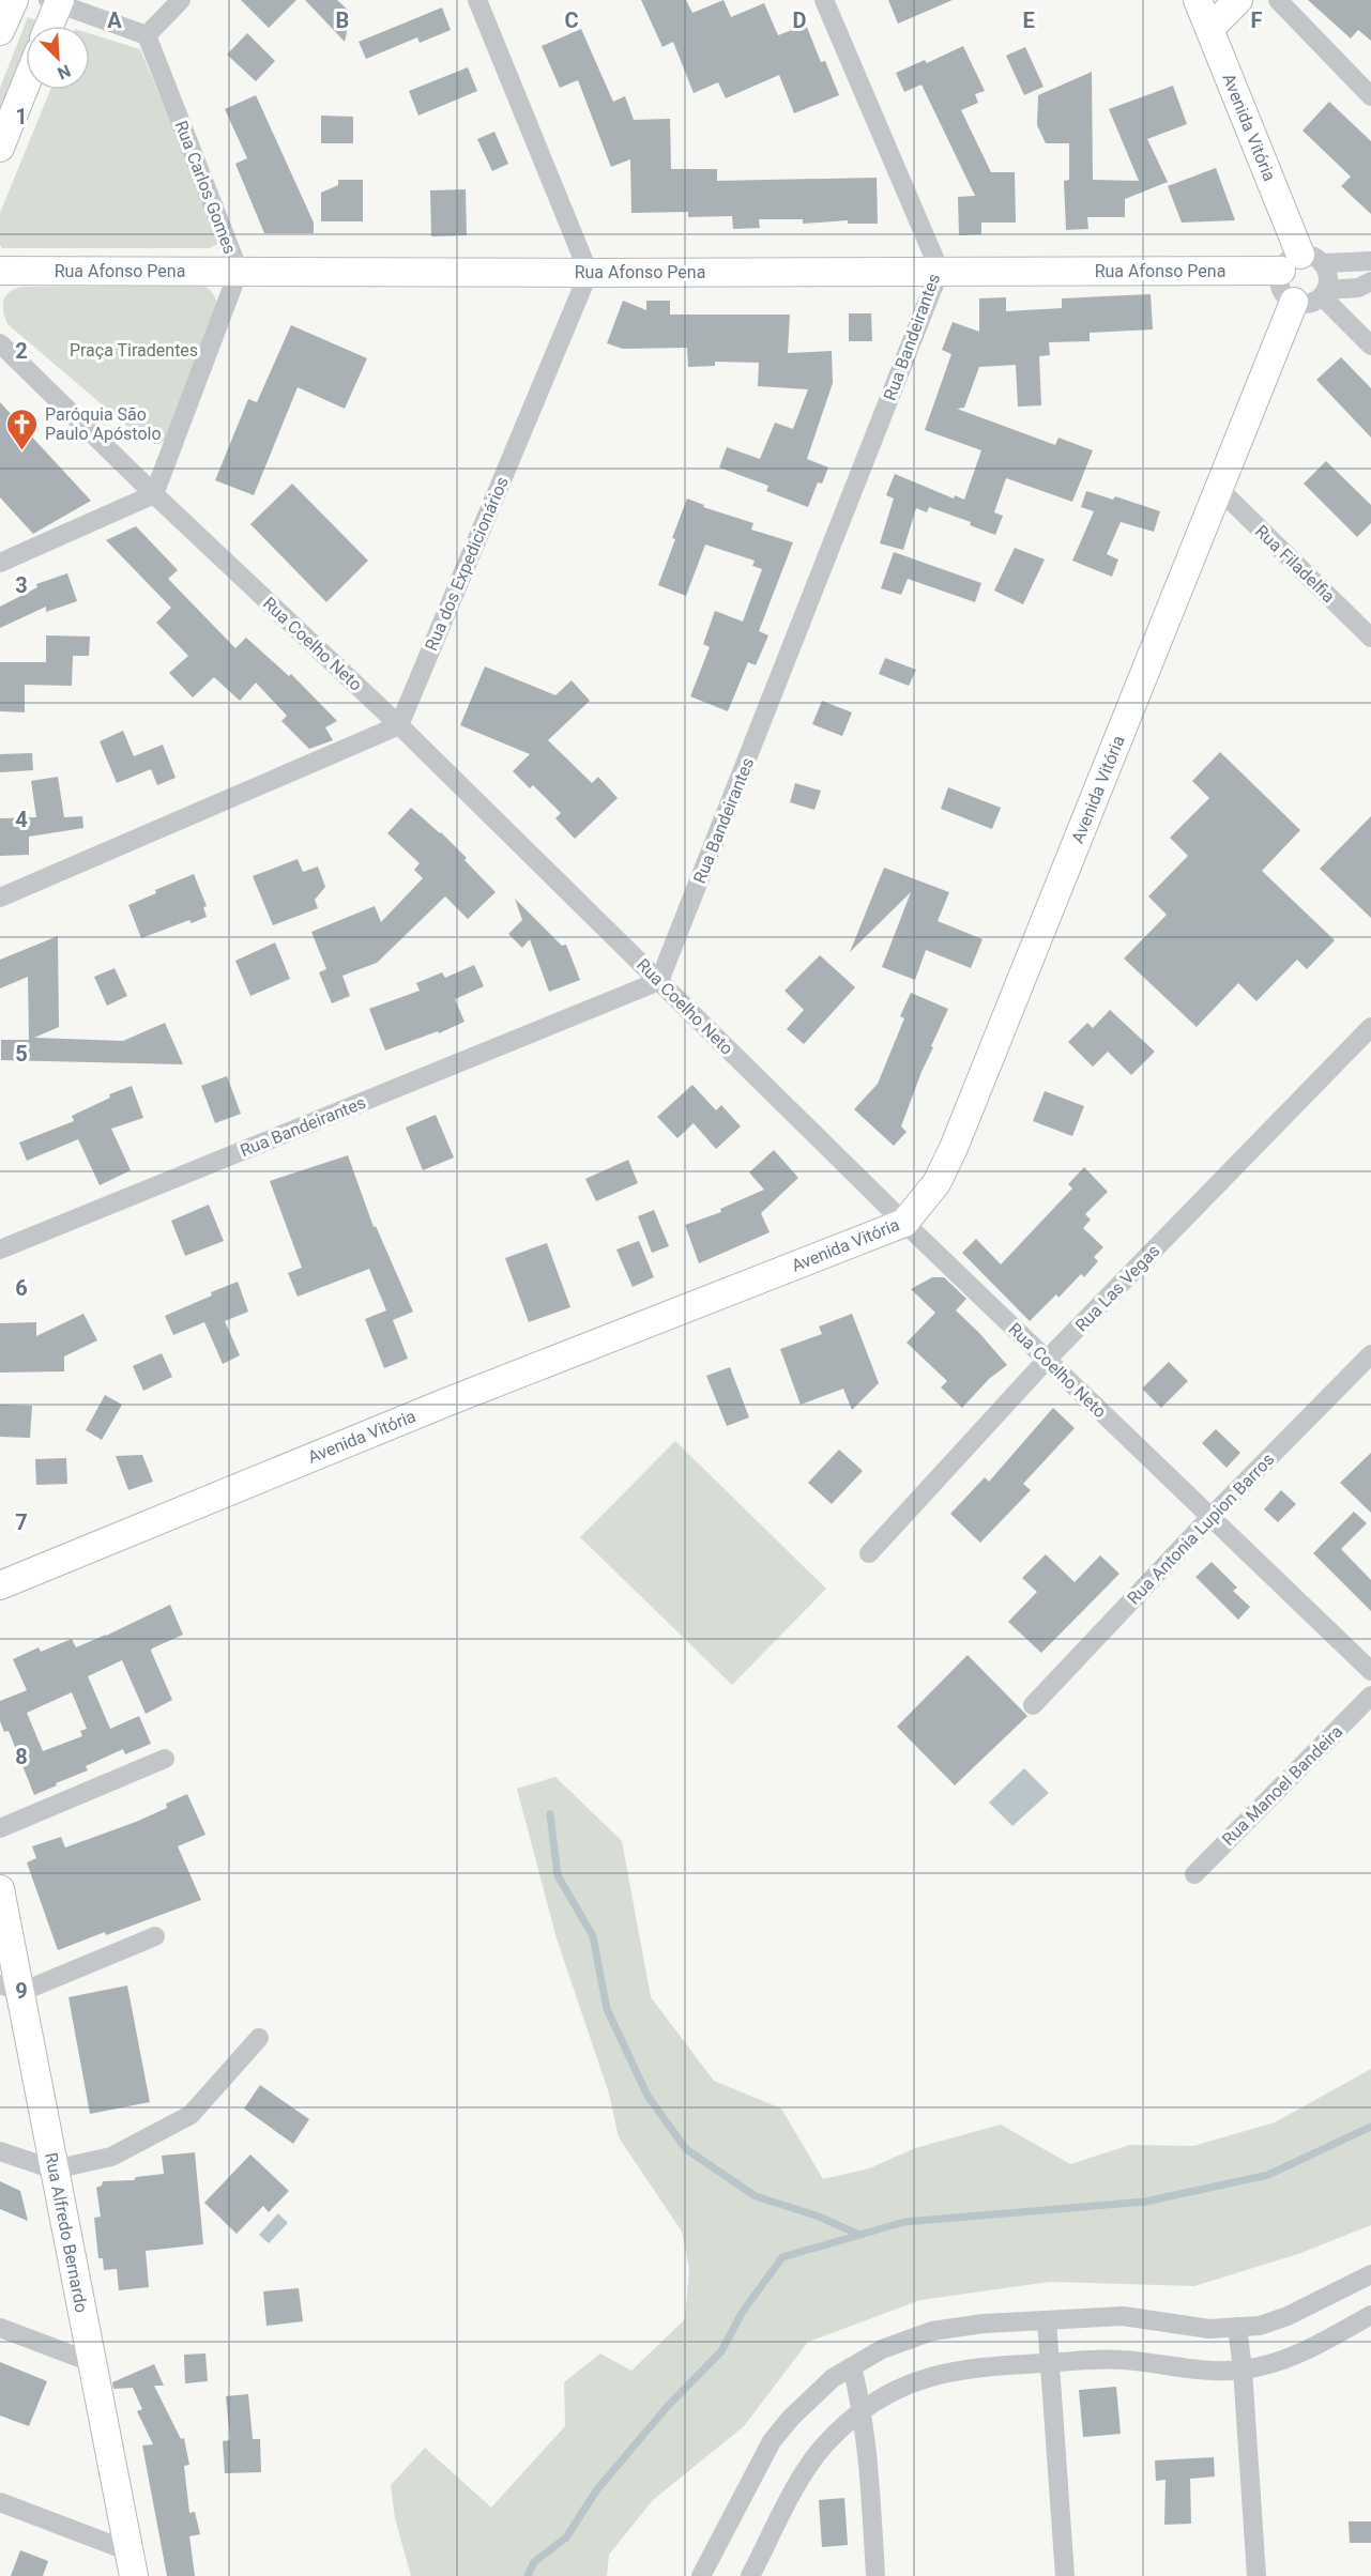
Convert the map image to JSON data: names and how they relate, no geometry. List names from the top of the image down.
{
  "streets": {
    "street": [
      "Avenida Vitória",
      "Rua Carlos Gomes",
      "Rua Afonso Pena",
      "Rua Bandeirantes",
      "Rua dos Expedicionários",
      "Rua Filadelfia",
      "Rua Coelho Neto",
      "Rua Las Vegas",
      "Rua Antonia Lupion Barros",
      "Rua Manoel Bandeira",
      "Rua Alfredo Bernardo"
    ]
  },
  "crossings": [
    ["Avenida Vitória", "Rua Afonso Pena"],
    ["Avenida Vitória", "Rua Filadelfia"],
    ["Avenida Vitória", "Rua Coelho Neto"],
    ["Rua Carlos Gomes", "Rua Afonso Pena"],
    ["Rua Carlos Gomes", "Rua Coelho Neto"],
    ["Rua Afonso Pena", "Rua Bandeirantes"],
    ["Rua Afonso Pena", "Rua dos Expedicionários"],
    ["Rua Bandeirantes", "Rua Coelho Neto"],
    ["Rua dos Expedicionários", "Rua Coelho Neto"],
    ["Rua Coelho Neto", "Rua Las Vegas"],
    ["Rua Coelho Neto", "Rua Antonia Lupion Barros"]
  ],
  "parks": ["Praça Tiradentes"],
  "places": {
    "church": ["Paróquia São Paulo Apóstolo"]
  },
  "north": "bottom right",
  "grid": {
    "columns": [
      "A",
      "B",
      "C",
      "D",
      "E",
      "F"
    ],
    "rows": [
      "1",
      "2",
      "3",
      "4",
      "5",
      "6",
      "7",
      "8",
      "9"
    ]
  }
}
